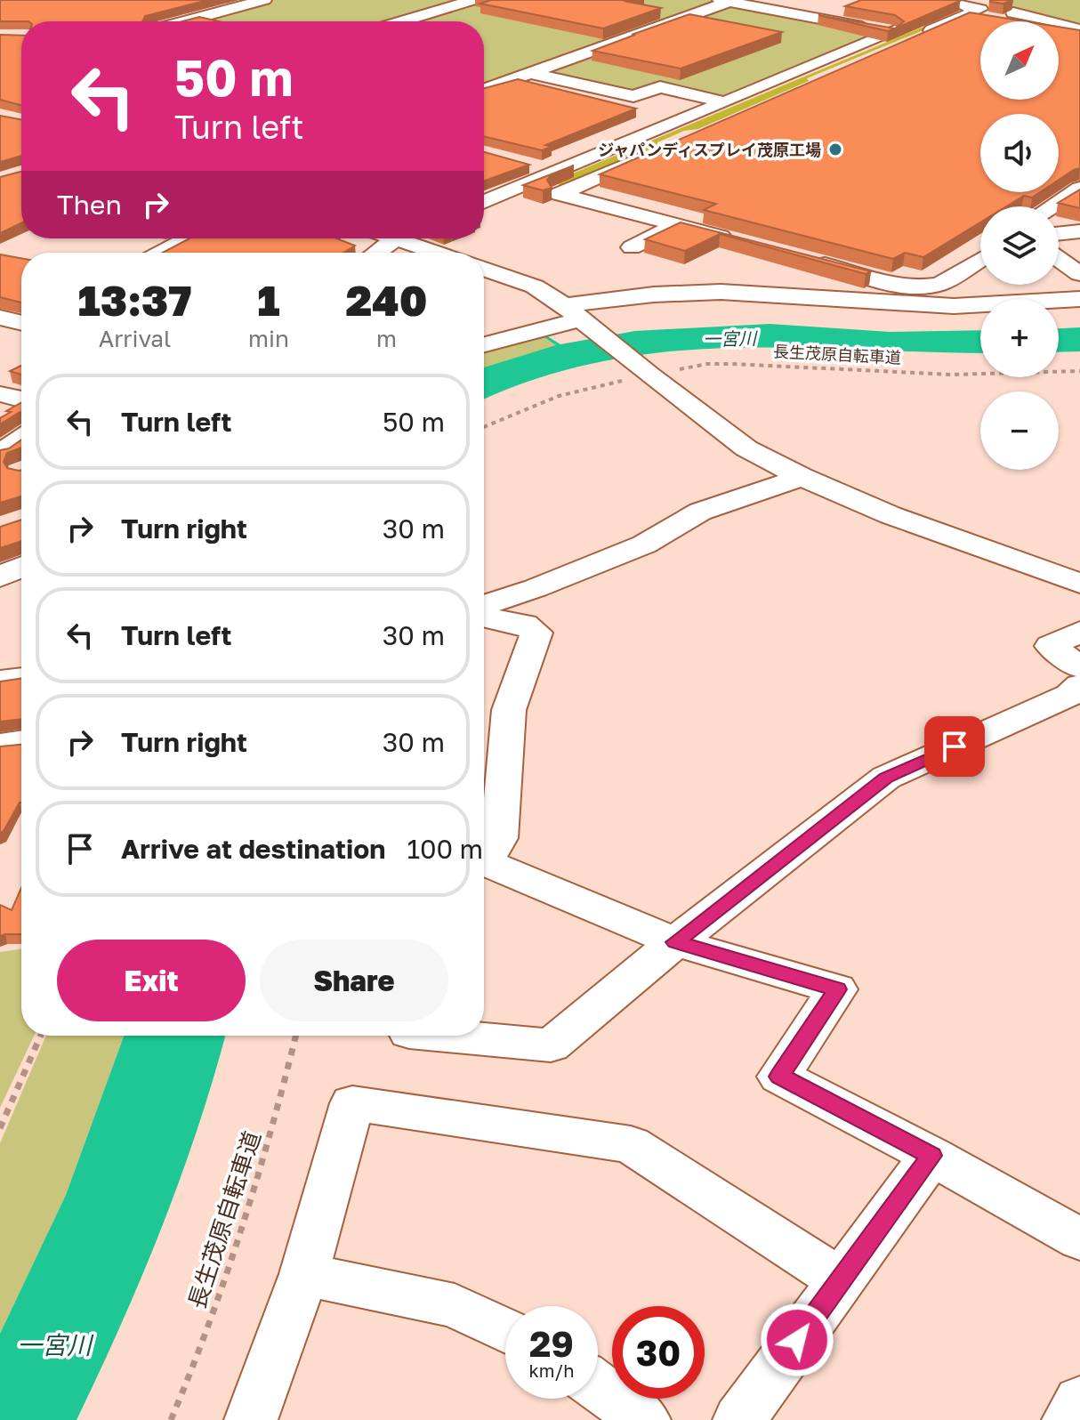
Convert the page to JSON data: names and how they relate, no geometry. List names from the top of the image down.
{
  "streets": {
    "path": ["長生茂原自転車道"]
  },
  "water": ["一宮川"],
  "places": ["ジャパンディスプレイ茂原工場"],
  "north": "top right",
  "page": {
    "map_buttons": ["+", "−"],
    "turn": ["50 m", "Turn left"],
    "then": "Then",
    "eta": [
      "13:37",
      "Arrival",
      "1",
      "min",
      "240",
      "m"
    ],
    "list": [
      {
        "name": "Turn left",
        "value": "50 m"
      },
      {
        "name": "Turn right",
        "value": "30 m"
      },
      {
        "name": "Turn left",
        "value": "30 m"
      },
      {
        "name": "Turn right",
        "value": "30 m"
      },
      {
        "name": "Arrive at destination",
        "value": "100 m"
      }
    ],
    "buttons": ["Exit", "Share"],
    "speed": "29 km/h",
    "limit": "30"
  }
}
